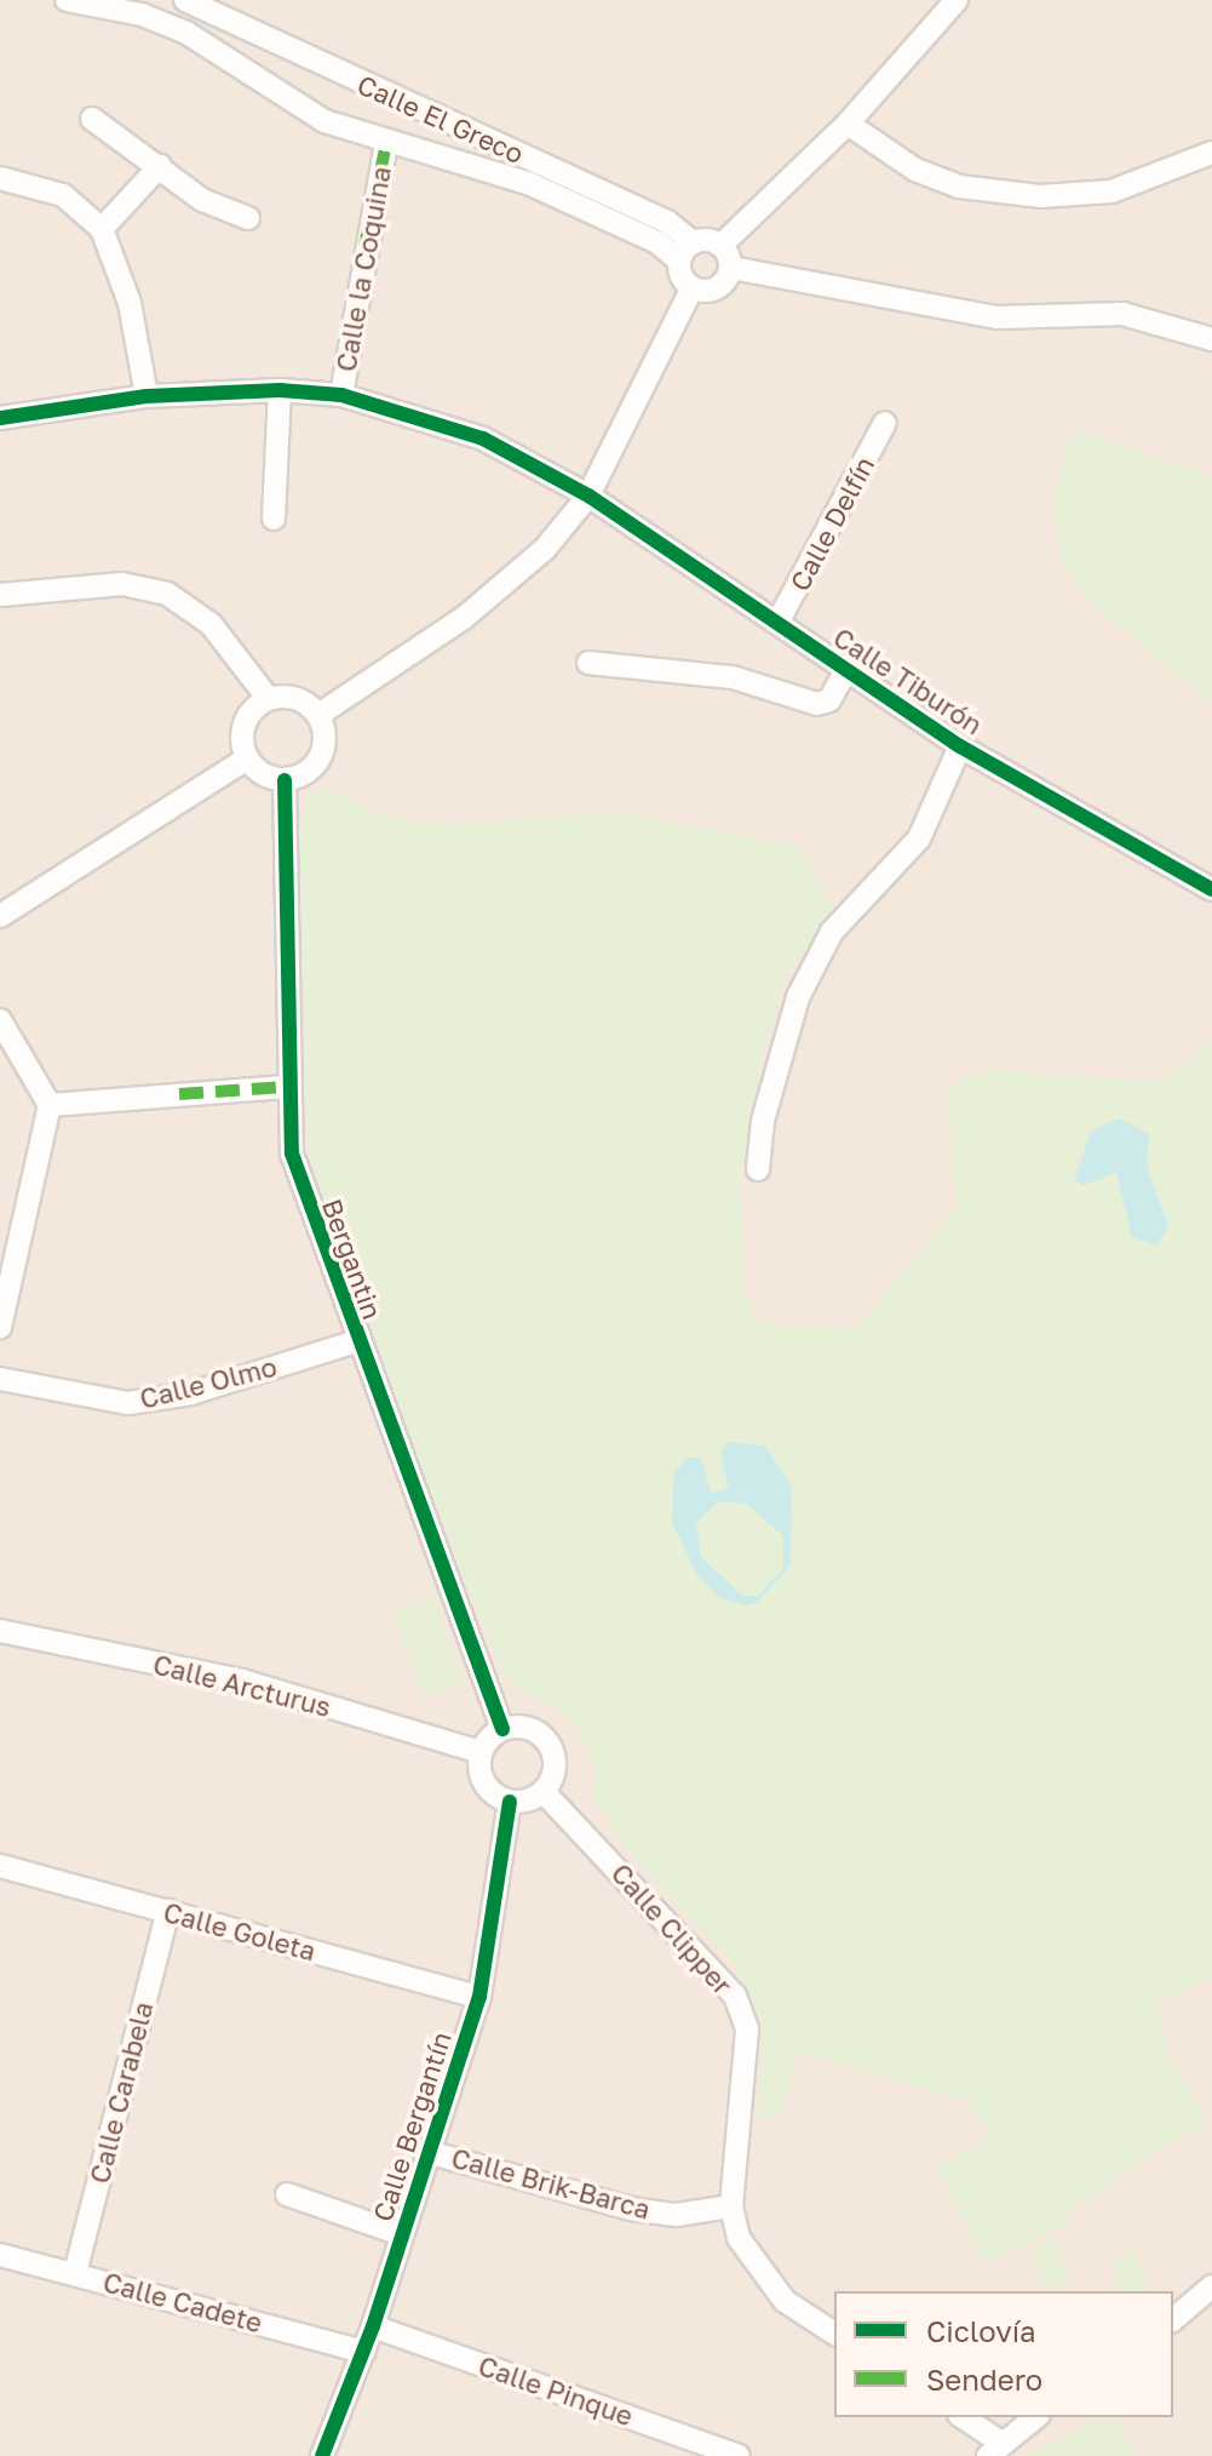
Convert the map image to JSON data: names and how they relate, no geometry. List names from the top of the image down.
{
  "streets": {
    "street": [
      "Calle El Greco",
      "Calle la Coquina",
      "Calle Delfín",
      "Calle Tiburón",
      "Bergantin",
      "Calle Olmo",
      "Calle Arcturus",
      "Calle Clipper",
      "Calle Goleta",
      "Calle Carabela",
      "Calle Bergantín",
      "Calle Brik-Barca",
      "Calle Cadete",
      "Calle Pinque"
    ]
  },
  "crossings": [
    ["Calle la Coquina", "Calle Tiburón"],
    ["Calle Delfín", "Calle Tiburón"],
    ["Bergantin", "Calle Olmo"],
    ["Bergantin", "Calle Arcturus"],
    ["Bergantin", "Calle Clipper"],
    ["Bergantin", "Calle Bergantín"],
    ["Calle Arcturus", "Calle Clipper"],
    ["Calle Arcturus", "Calle Bergantín"],
    ["Calle Clipper", "Calle Bergantín"],
    ["Calle Clipper", "Calle Brik-Barca"],
    ["Calle Goleta", "Calle Carabela"],
    ["Calle Goleta", "Calle Bergantín"],
    ["Calle Carabela", "Calle Cadete"],
    ["Calle Bergantín", "Calle Brik-Barca"],
    ["Calle Bergantín", "Calle Cadete"],
    ["Calle Bergantín", "Calle Pinque"]
  ],
  "legend": ["Ciclovía", "Sendero"]
}
